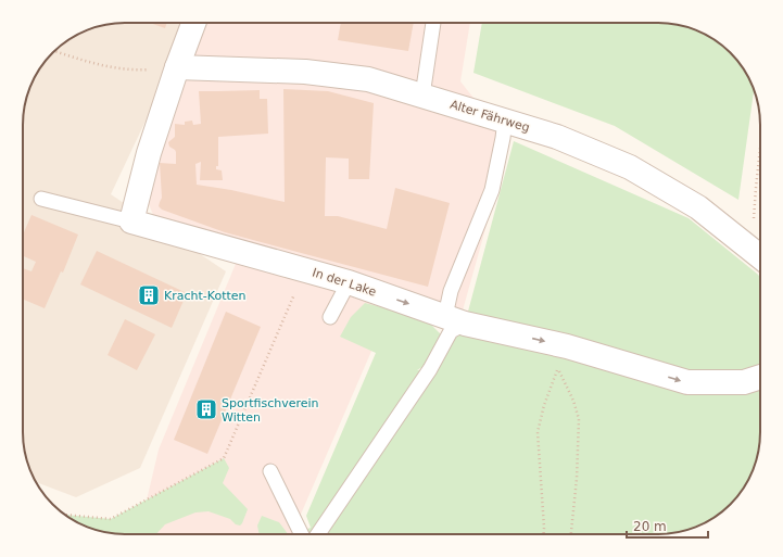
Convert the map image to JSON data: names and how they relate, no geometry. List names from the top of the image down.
{
  "streets": {
    "street": ["Alter Fährweg", "In der Lake"]
  },
  "one_way": ["In der Lake"],
  "places": {
    "building": ["Kracht-Kotten", "Sportfischverein Witten"]
  },
  "scale_bar": "20 m"
}
